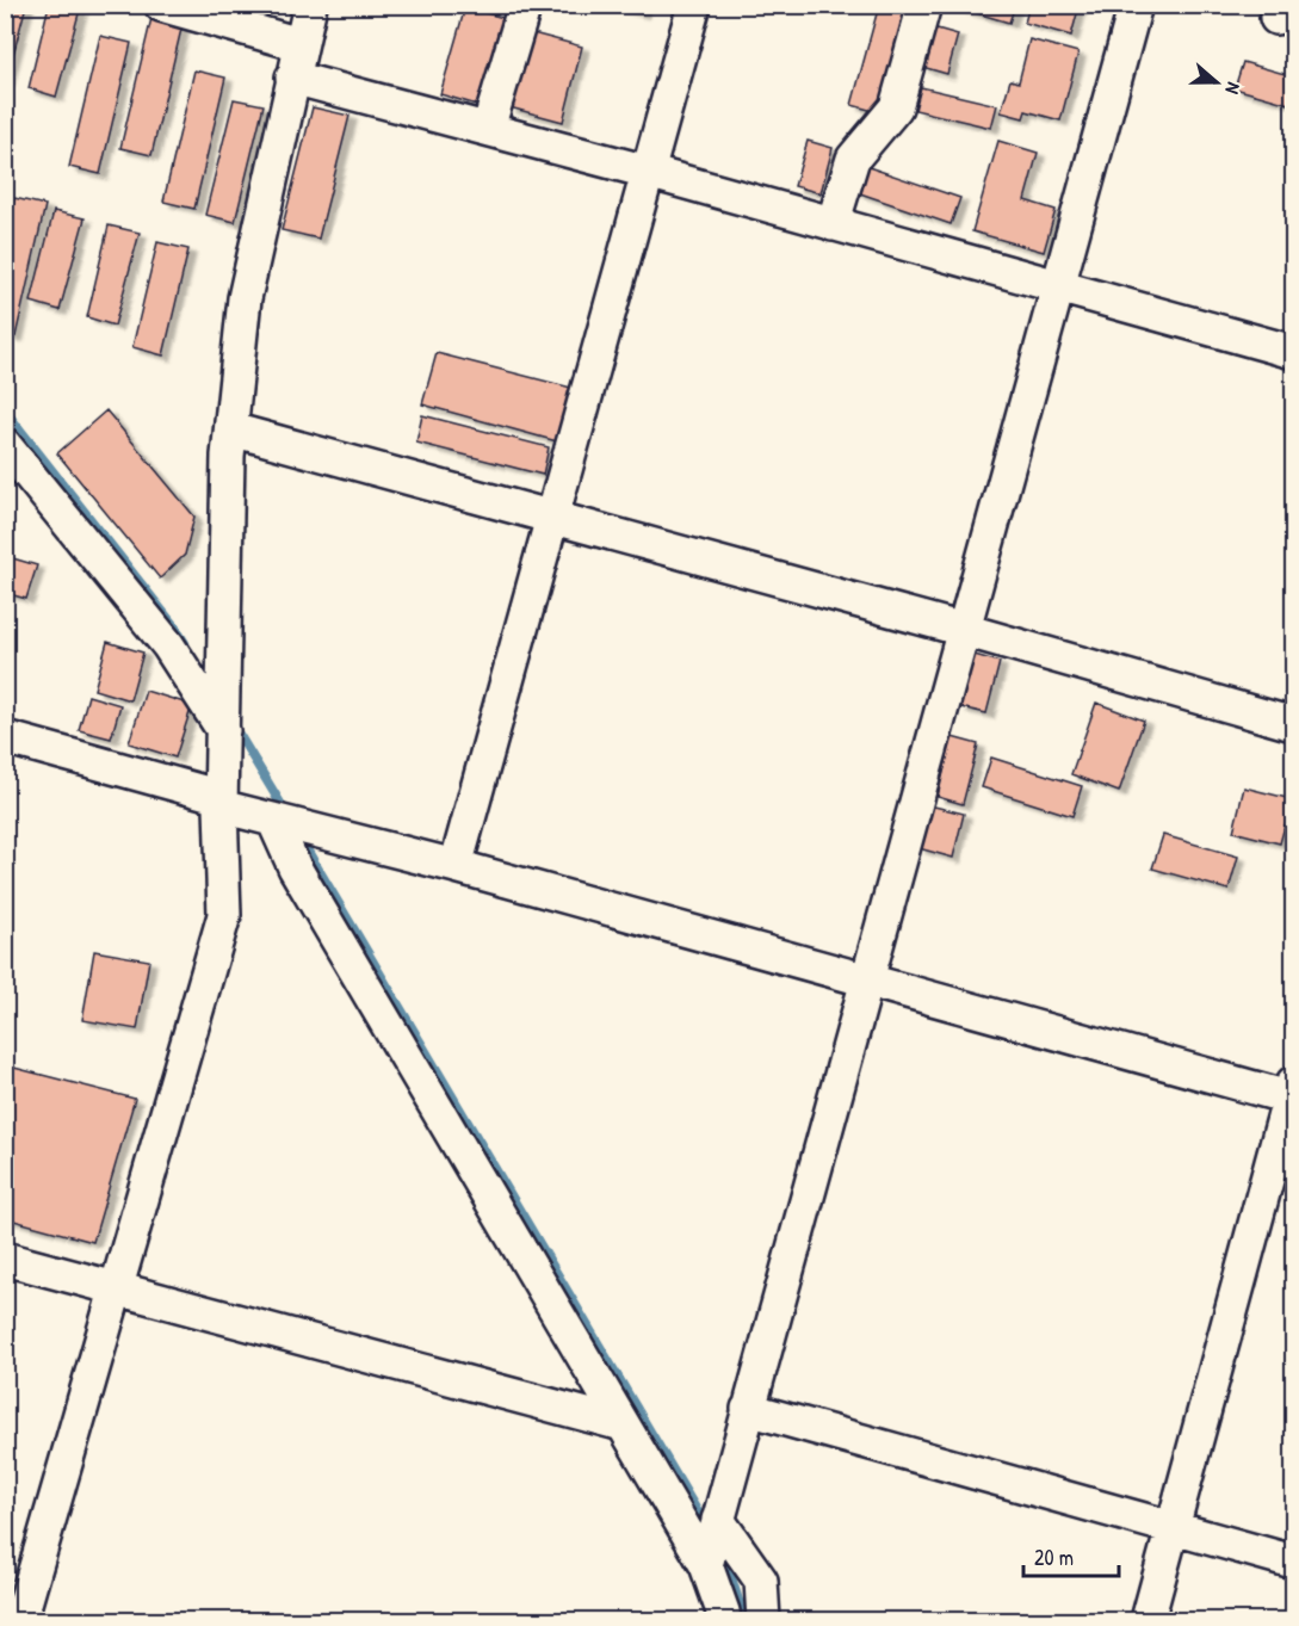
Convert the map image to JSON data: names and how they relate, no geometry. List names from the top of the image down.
{
  "scale_bar": "20 m",
  "north": "right"
}
